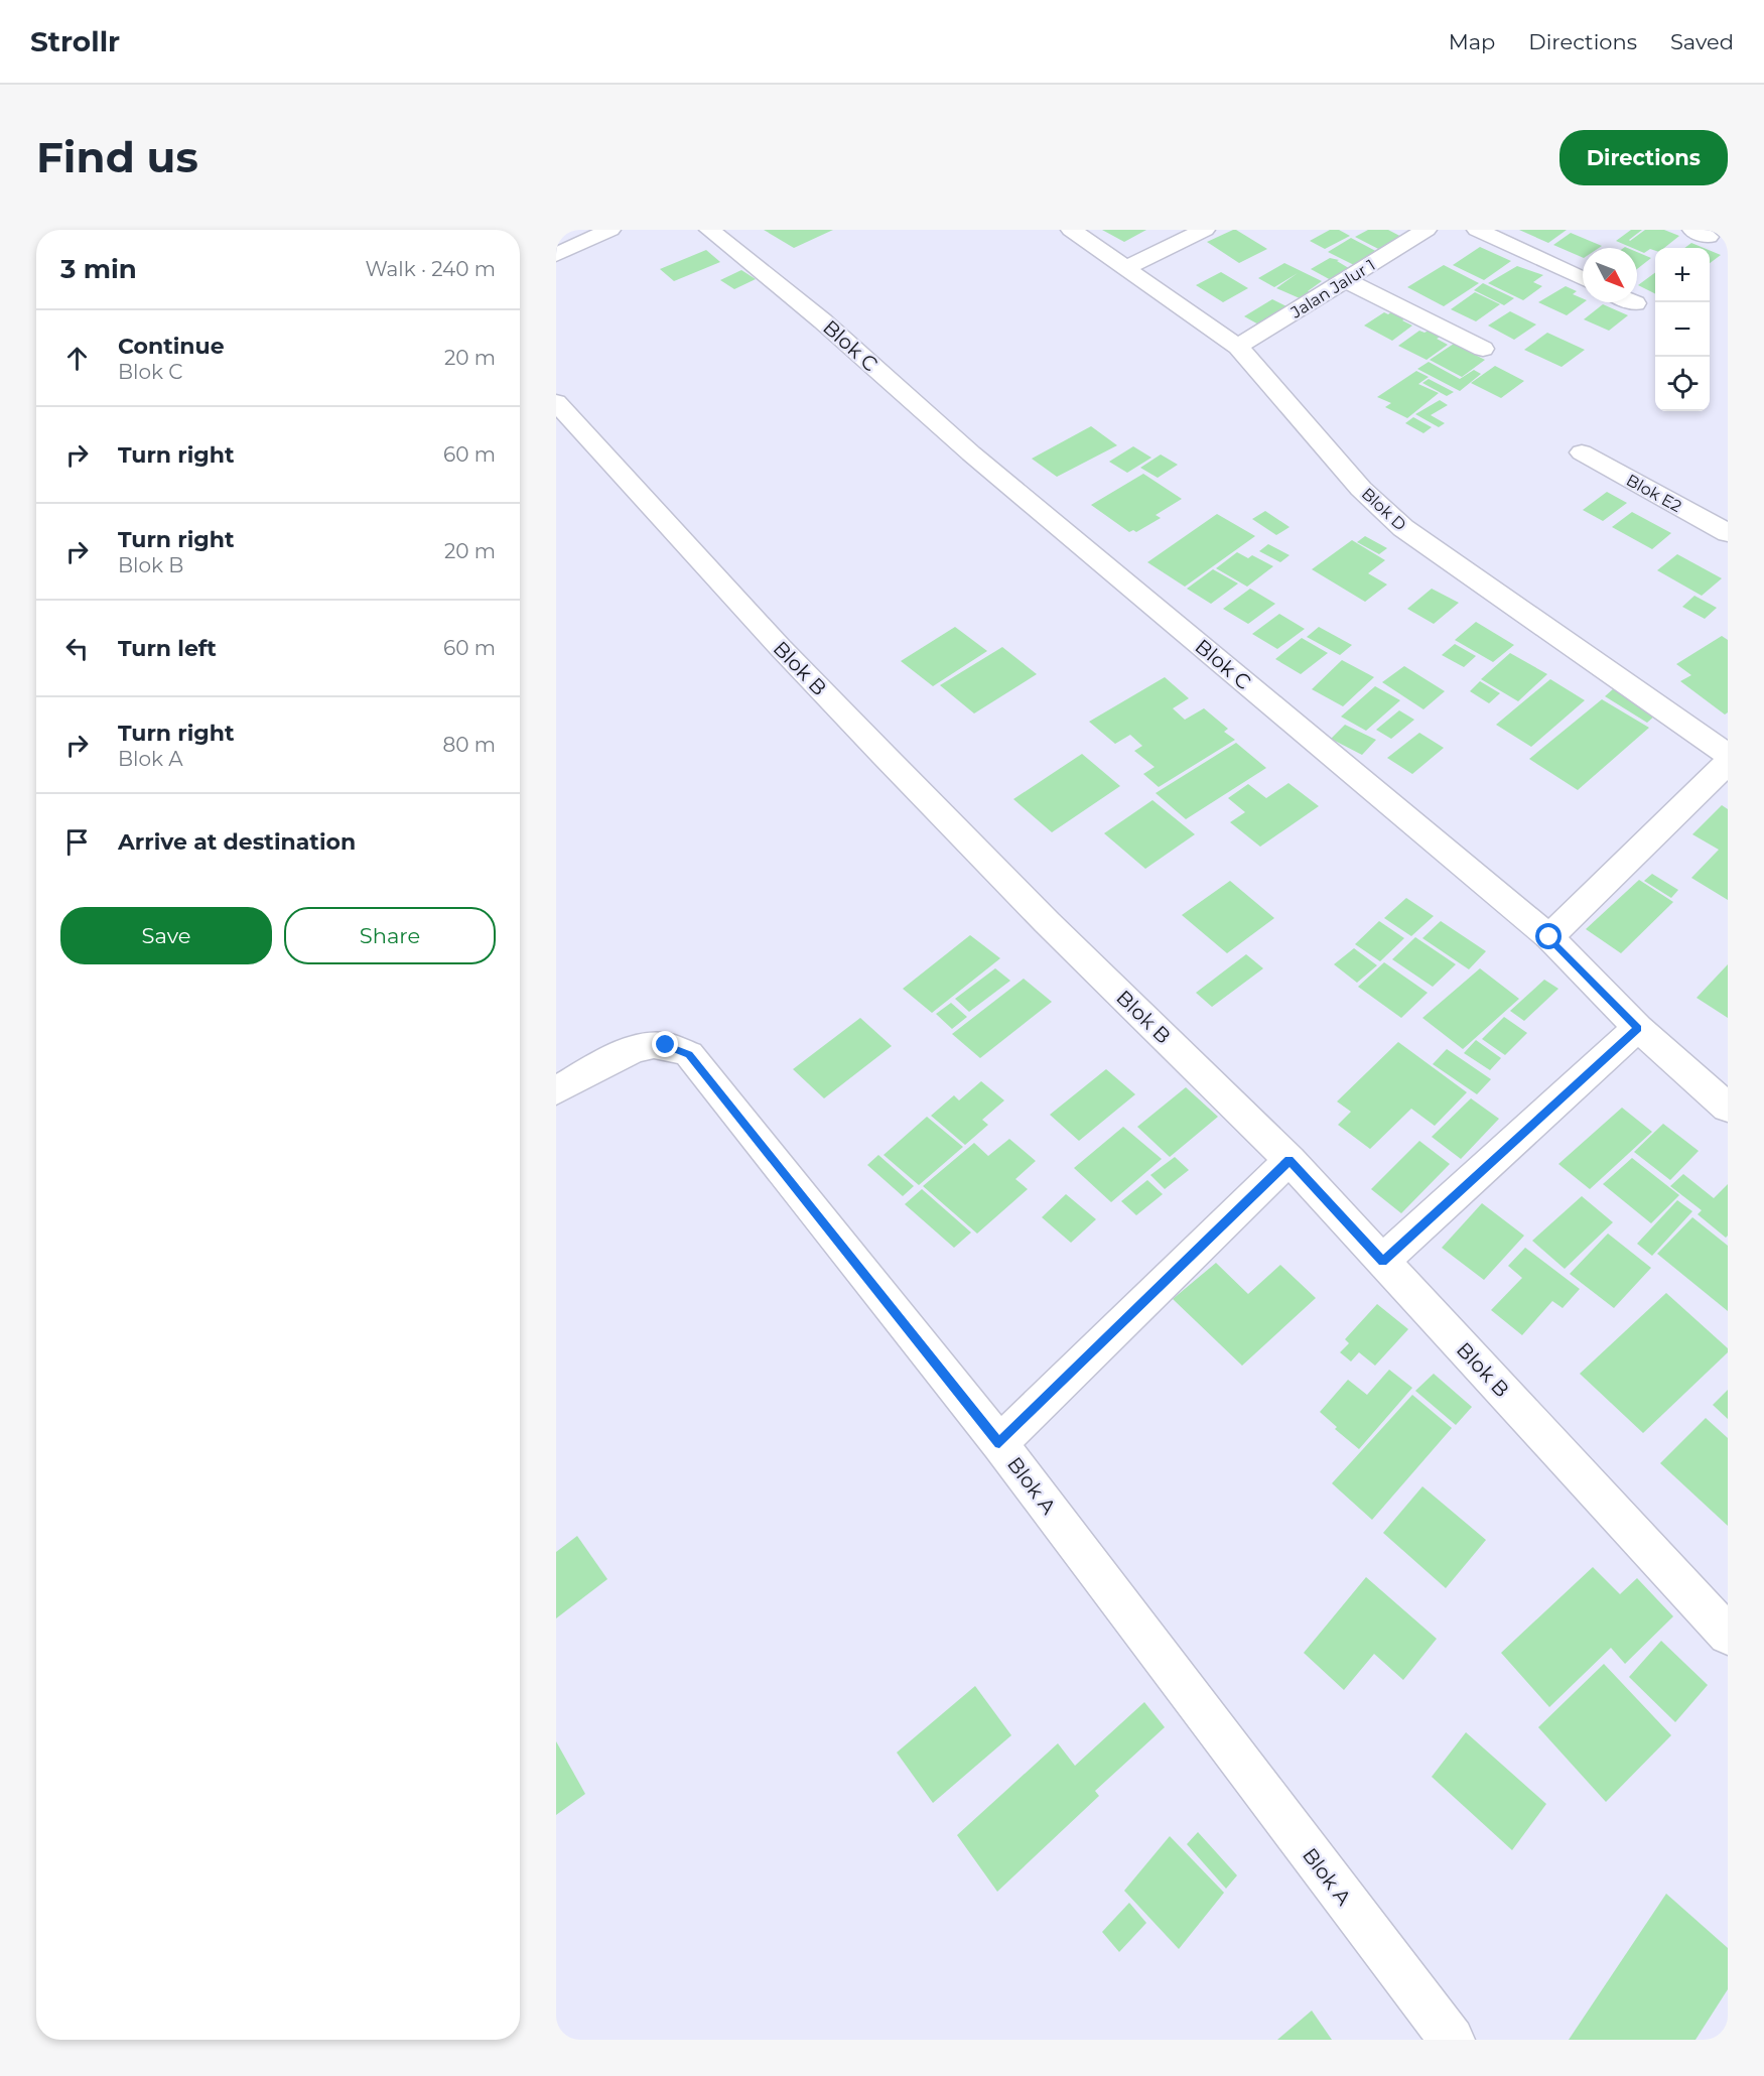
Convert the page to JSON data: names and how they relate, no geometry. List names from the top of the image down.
{
  "streets": {
    "street": [
      "Jalan Jalur 1",
      "Blok C",
      "Blok E2",
      "Blok D",
      "Blok B",
      "Blok A"
    ]
  },
  "crossings": [
    ["Jalan Jalur 1", "Blok D"]
  ],
  "north": "bottom right",
  "page": {
    "header": "Strollr",
    "nav": ["Map", "Directions", "Saved"],
    "buttons": [
      "Directions",
      ["Save", "Share"]
    ],
    "title": "Find us",
    "heading": ["3 min", "Walk · 240 m"],
    "map_buttons": ["+", "−"],
    "list": [
      ["Continue", "Blok C", "20 m"],
      ["Turn right", "60 m"],
      ["Turn right", "Blok B", "20 m"],
      ["Turn left", "60 m"],
      ["Turn right", "Blok A", "80 m"],
      "Arrive at destination"
    ]
  }
}
